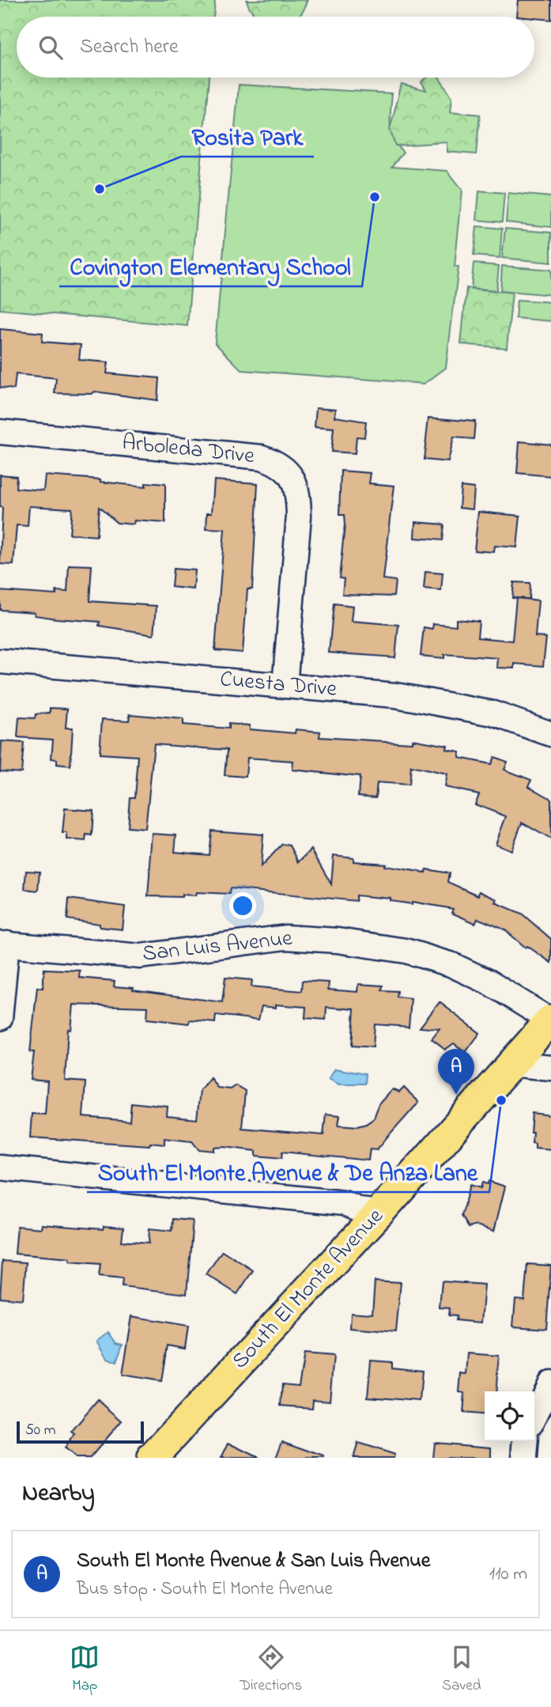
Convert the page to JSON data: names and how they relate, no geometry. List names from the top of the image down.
{
  "streets": {
    "main road": ["South El Monte Avenue"],
    "street": ["Arboleda Drive", "Cuesta Drive", "San Luis Avenue"]
  },
  "crossings": [
    ["Arboleda Drive", "Cuesta Drive"],
    ["San Luis Avenue", "South El Monte Avenue"]
  ],
  "places": ["Rosita Park", "Covington Elementary School", "South El Monte Avenue & De Anza Lane"],
  "scale_bar": "50 m",
  "page": {
    "search": "Search here",
    "pins": "A",
    "scale": "50 m",
    "heading": "Nearby",
    "list": [
      {
        "mark": "A",
        "name": "South El Monte Avenue & San Luis Avenue",
        "note": "Bus stop · South El Monte Avenue",
        "value": "110 m"
      }
    ],
    "nav": ["Map", "Directions", "Saved"]
  }
}
